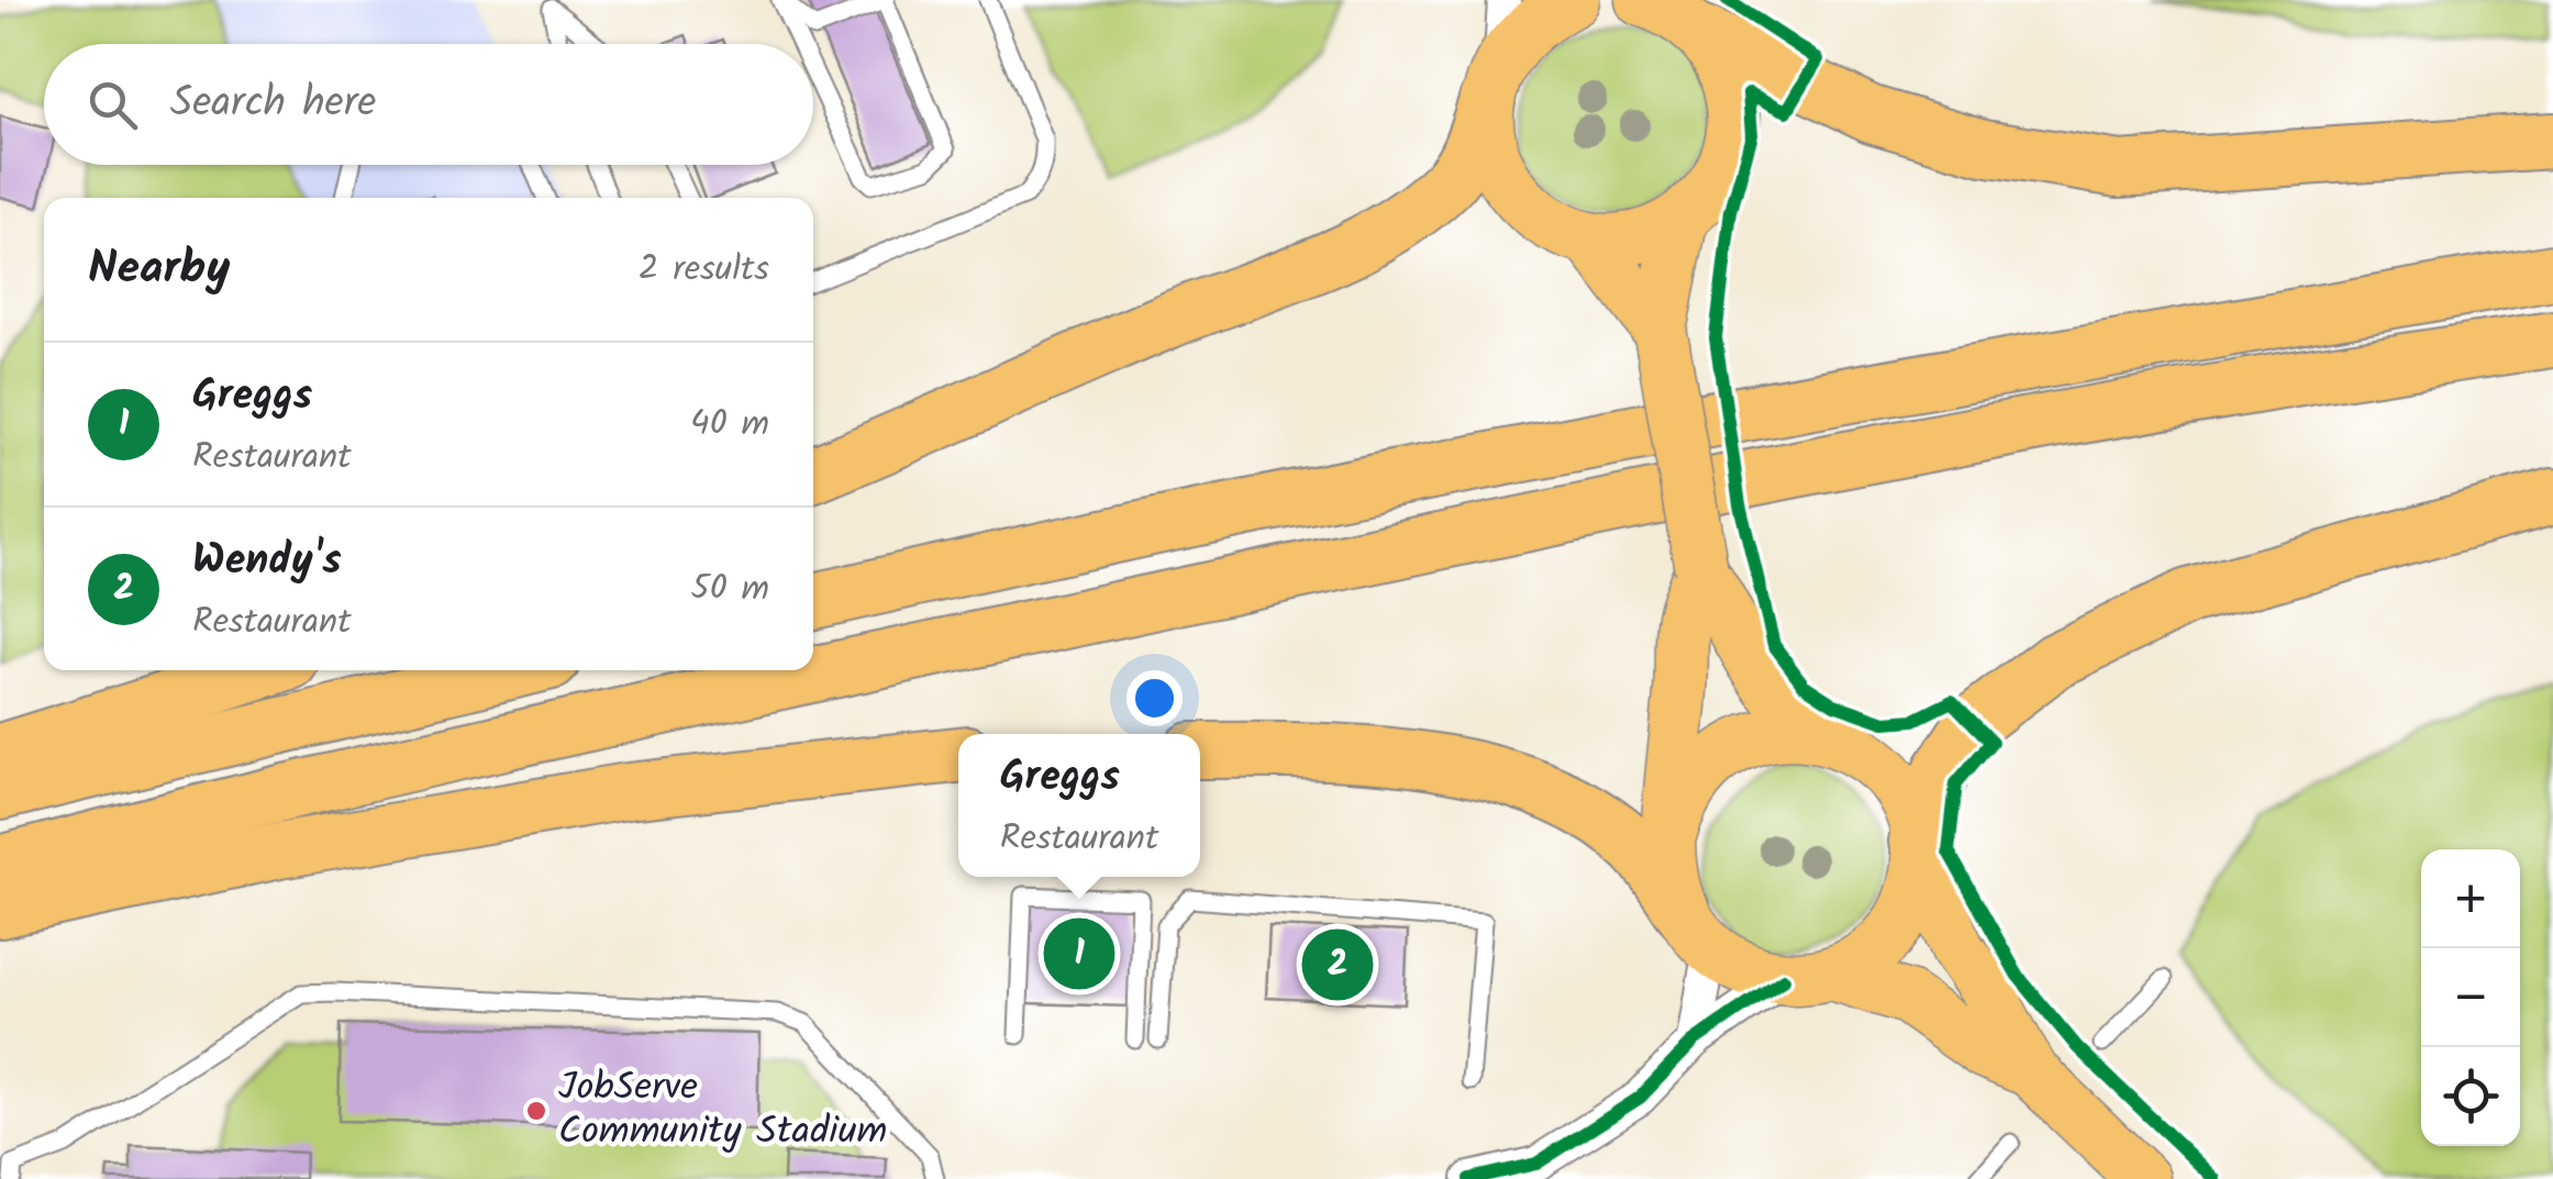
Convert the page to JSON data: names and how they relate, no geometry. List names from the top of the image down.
{
  "places": ["JobServe Community Stadium"],
  "page": {
    "search": "Search here",
    "heading": ["Nearby", "2 results"],
    "list": [
      {
        "mark": "1",
        "name": "Greggs",
        "note": "Restaurant",
        "value": "40 m"
      },
      {
        "mark": "2",
        "name": "Wendy's",
        "note": "Restaurant",
        "value": "50 m"
      }
    ],
    "popup": ["Greggs", "Restaurant"],
    "map_buttons": ["+", "−"],
    "pins": ["1", "2"]
  }
}
